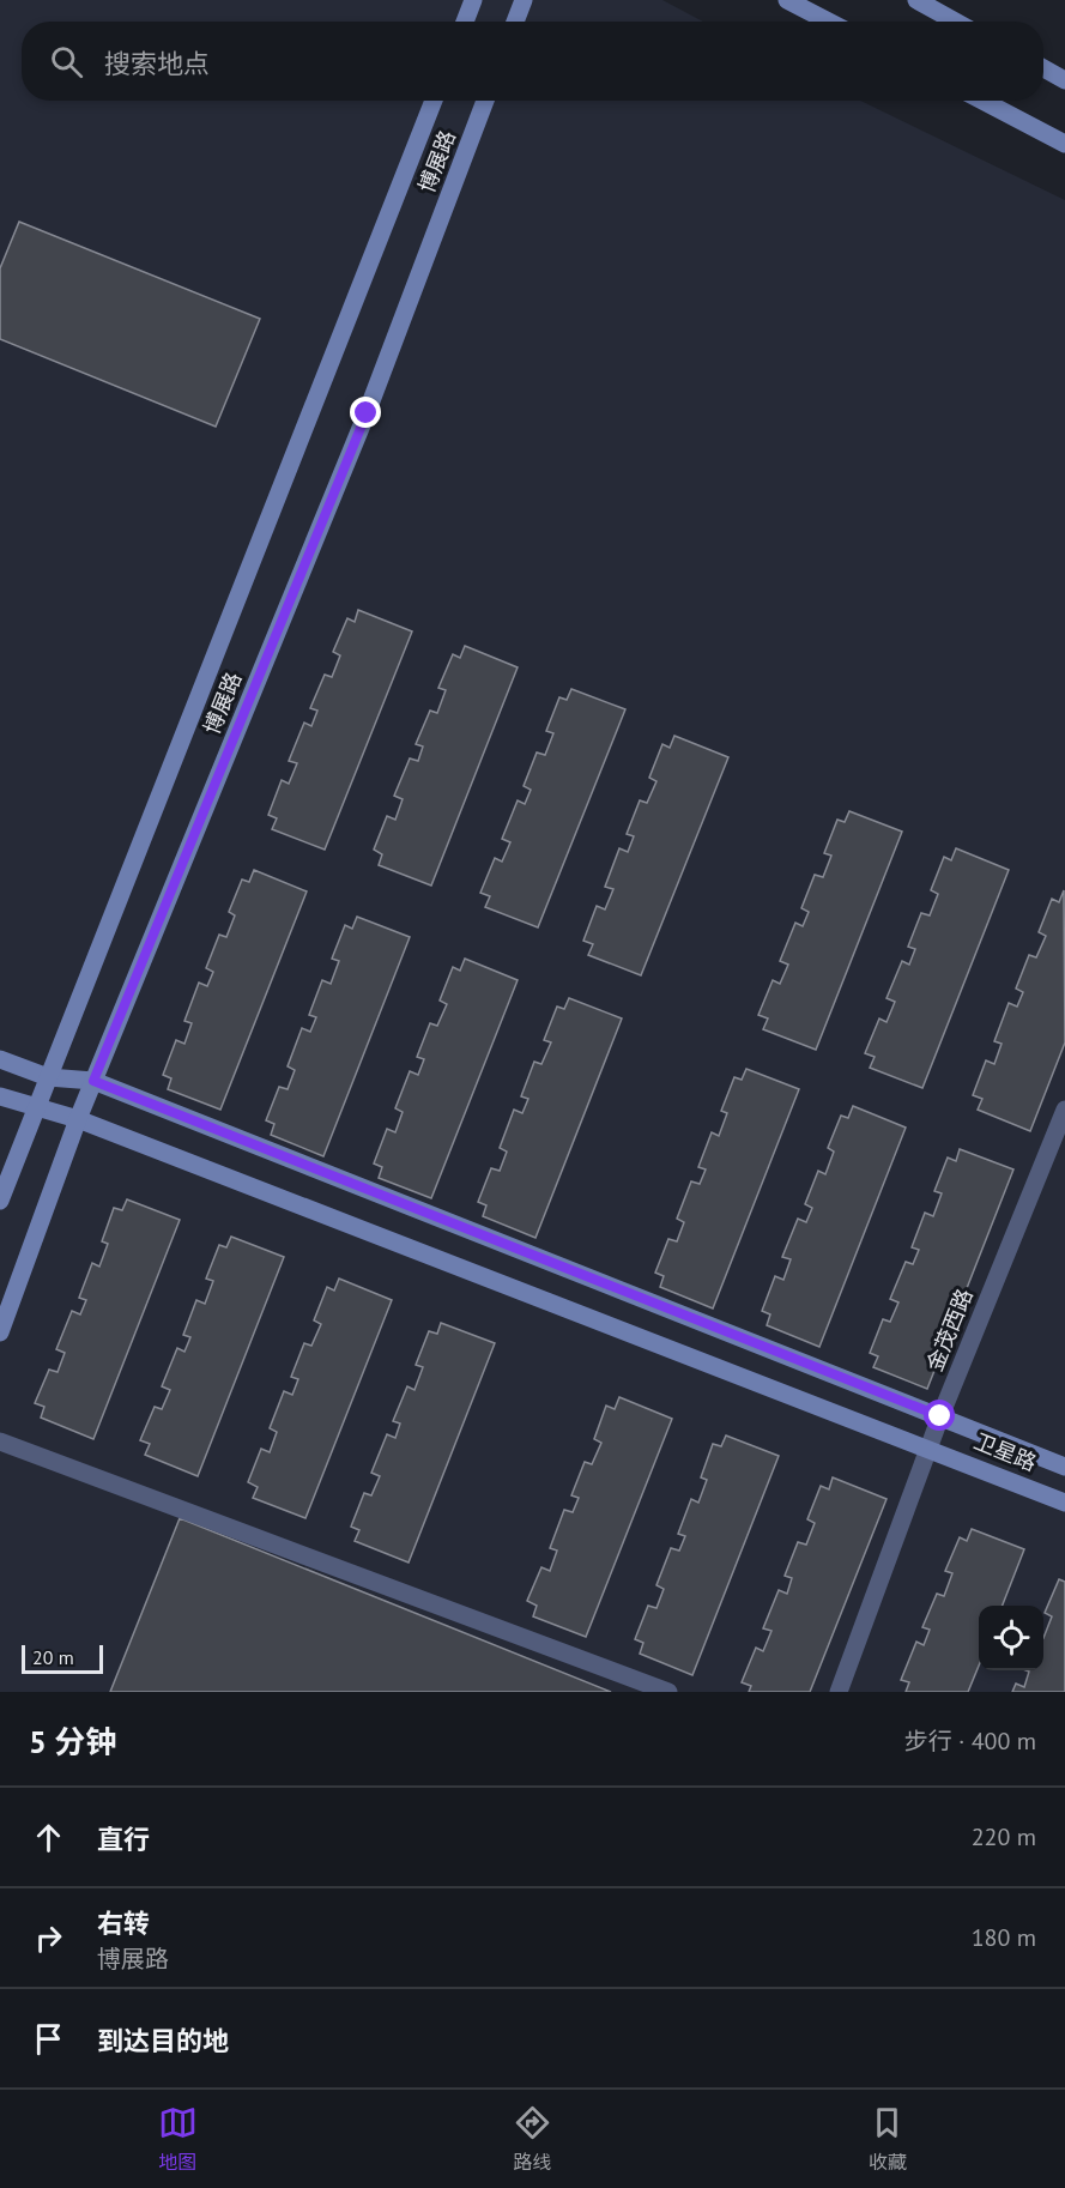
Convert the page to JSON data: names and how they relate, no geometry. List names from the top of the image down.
{
  "streets": {
    "street": ["博展路", "金茂西路", "卫星路"]
  },
  "crossings": [
    ["博展路", "卫星路"],
    ["金茂西路", "卫星路"]
  ],
  "scale_bar": "20 m",
  "page": {
    "search": "搜索地点",
    "scale": "20 m",
    "heading": ["5 分钟", "步行 · 400 m"],
    "list": [
      ["直行", "220 m"],
      ["右转", "博展路", "180 m"],
      "到达目的地"
    ],
    "nav": ["地图", "路线", "收藏"]
  }
}
